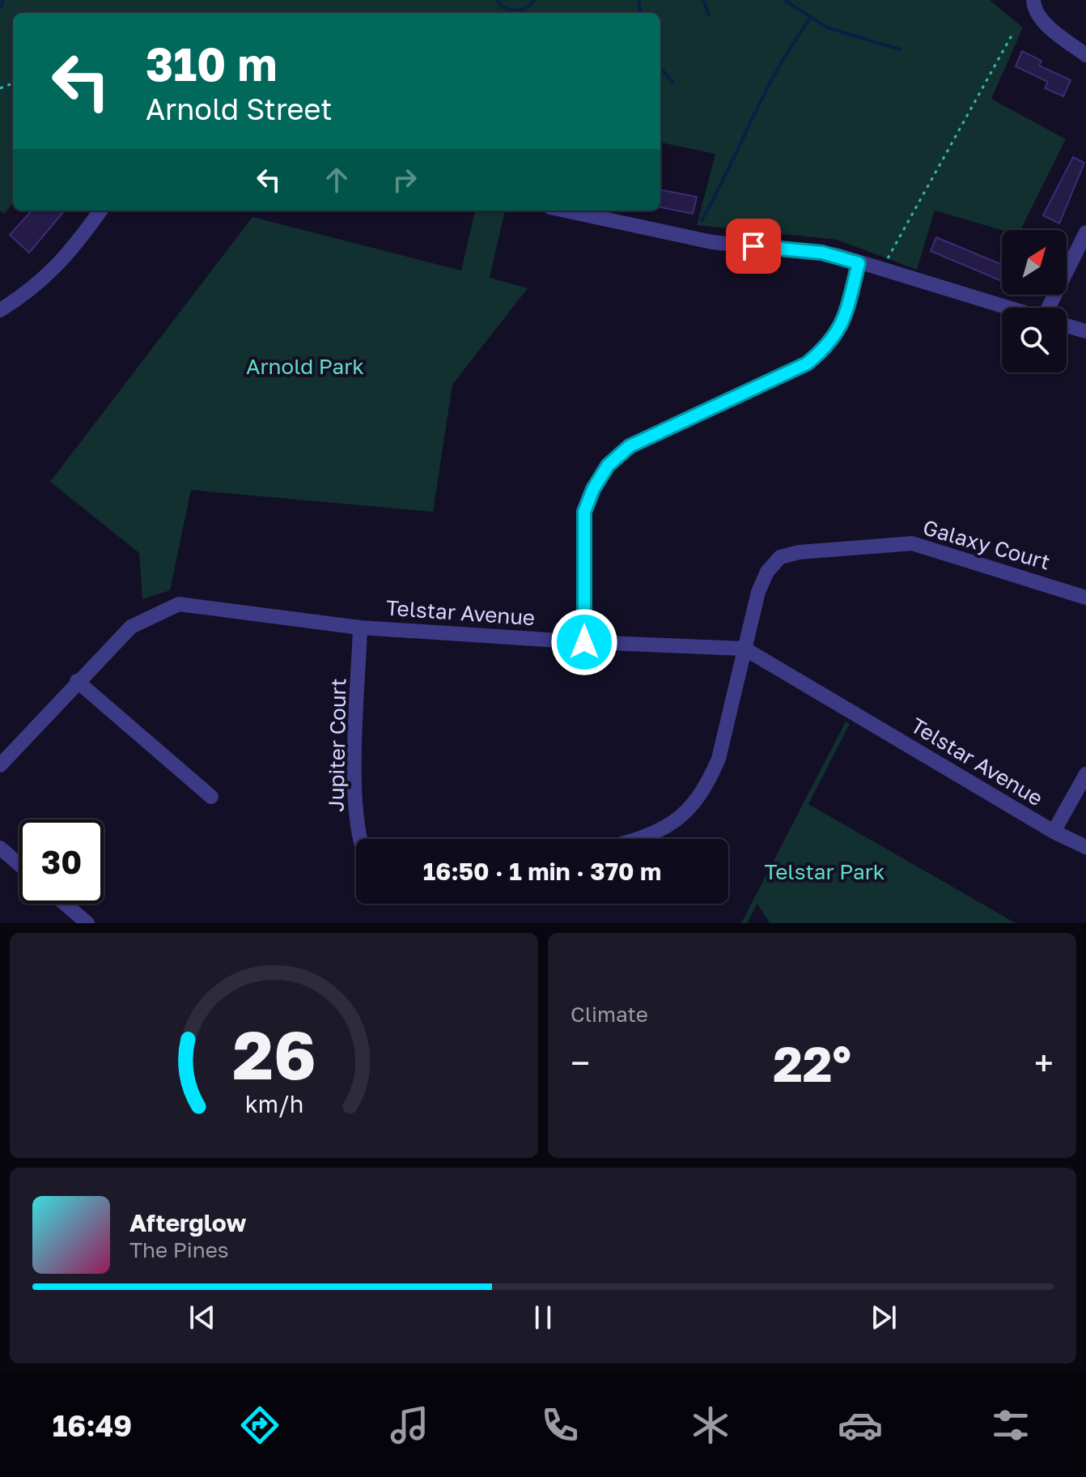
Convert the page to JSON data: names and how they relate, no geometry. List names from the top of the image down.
{
  "streets": {
    "street": ["Galaxy Court", "Telstar Avenue", "Jupiter Court"]
  },
  "crossings": [
    ["Galaxy Court", "Telstar Avenue"],
    ["Telstar Avenue", "Jupiter Court"]
  ],
  "parks": ["Arnold Park", "Telstar Park"],
  "north": "top right",
  "page": {
    "turn": ["310 m", "Arnold Street"],
    "limit": "30",
    "trip": "16:50 · 1 min · 370 m",
    "tile": "Climate",
    "heat": ["−", "22°", "+"],
    "song": ["Afterglow", "The Pines"],
    "tabs": "16:49",
    "gauge": ["26", "km/h"]
  }
}
